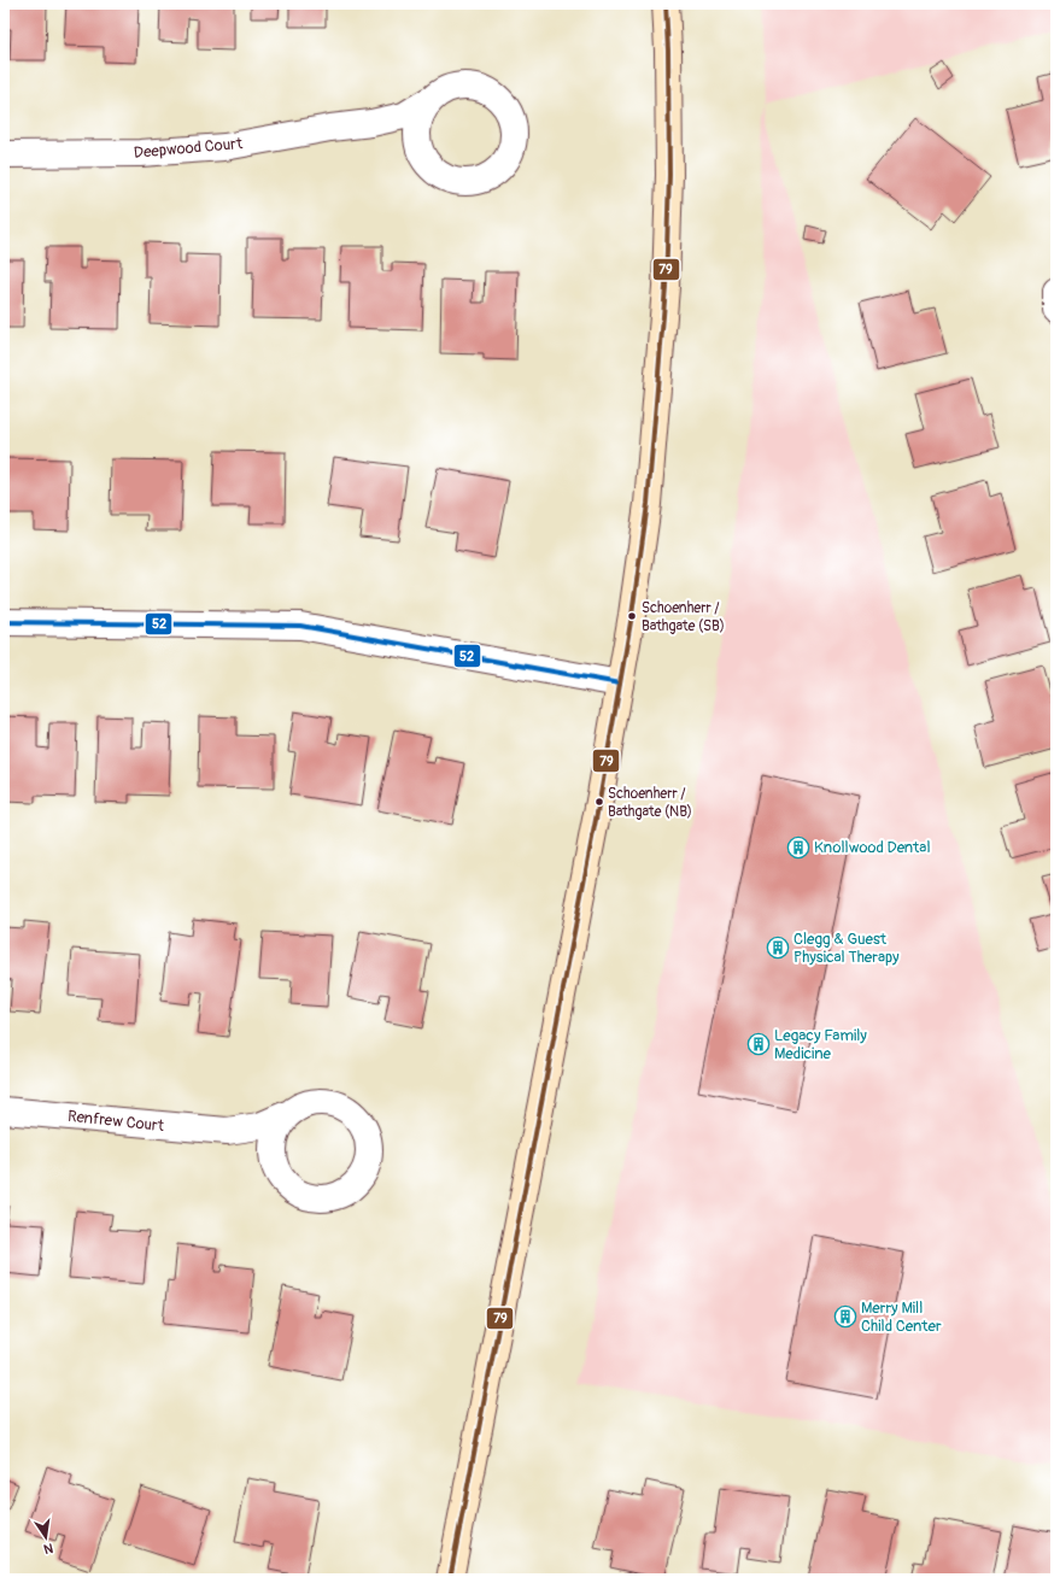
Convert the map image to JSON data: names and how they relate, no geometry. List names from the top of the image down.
{
  "streets": {
    "street": ["Deepwood Court", "Renfrew Court"]
  },
  "places": {
    "other": ["Schoenherr / Bathgate (SB)", "Schoenherr / Bathgate (NB)"],
    "building": [
      "Knollwood Dental",
      "Clegg & Guest Physical Therapy",
      "Legacy Family Medicine",
      "Merry Mill Child Center"
    ]
  },
  "lines": ["transit line 79", "transit line 52"],
  "north": "bottom"
}
